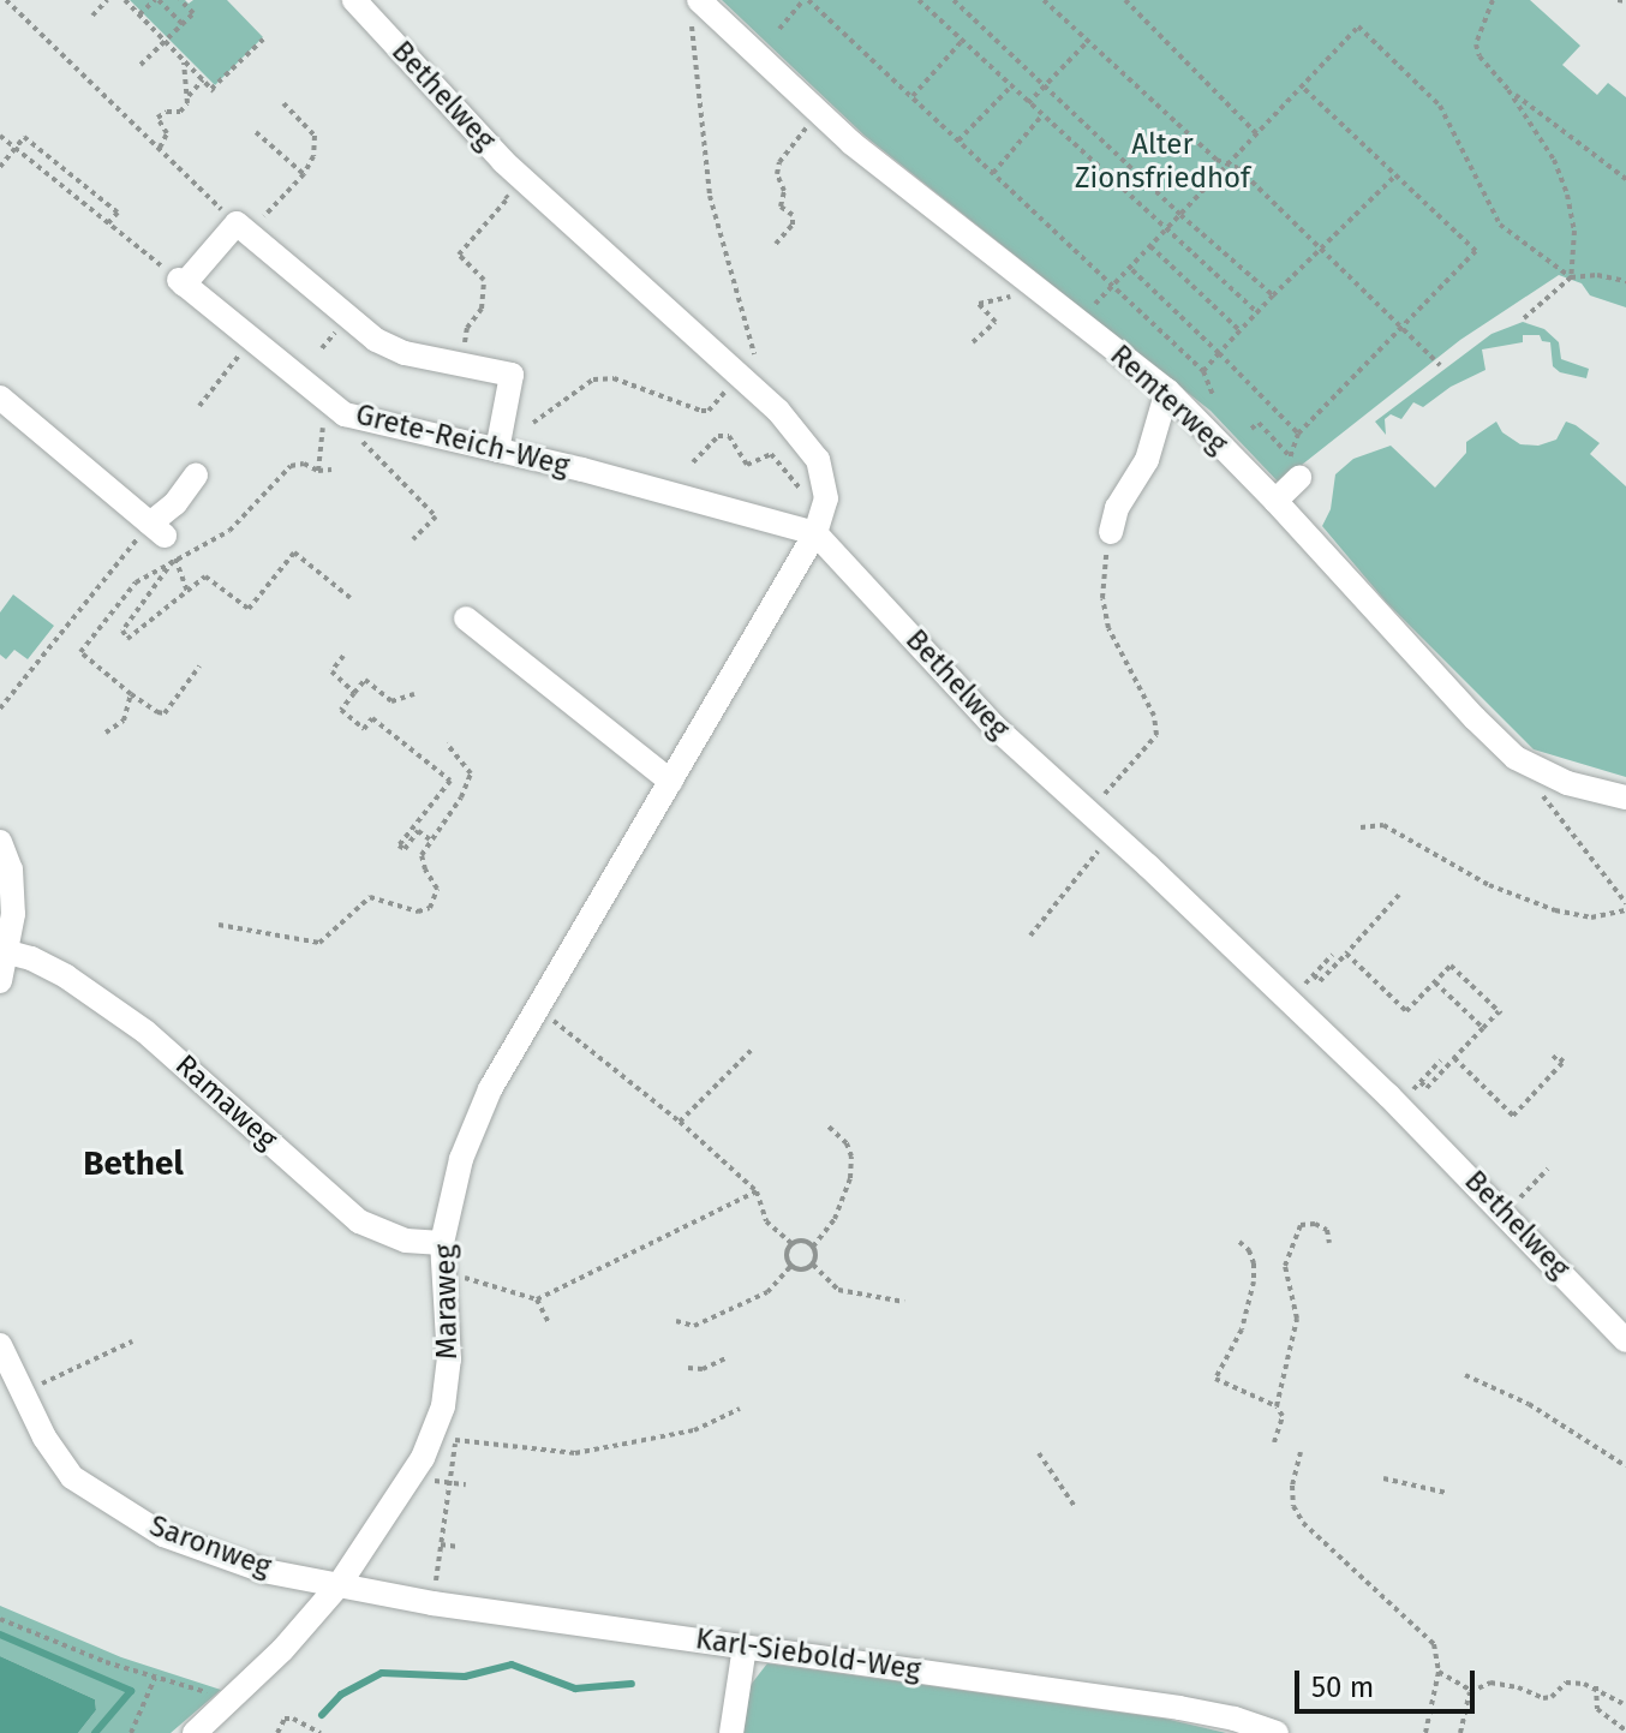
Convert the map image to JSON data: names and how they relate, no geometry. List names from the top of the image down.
{
  "streets": {
    "street": [
      "Bethelweg",
      "Remterweg",
      "Grete-Reich-Weg",
      "Ramaweg",
      "Maraweg",
      "Saronweg",
      "Karl-Siebold-Weg"
    ]
  },
  "crossings": [
    ["Bethelweg", "Grete-Reich-Weg"],
    ["Bethelweg", "Maraweg"],
    ["Grete-Reich-Weg", "Maraweg"],
    ["Ramaweg", "Maraweg"],
    ["Maraweg", "Saronweg"],
    ["Maraweg", "Karl-Siebold-Weg"],
    ["Saronweg", "Karl-Siebold-Weg"]
  ],
  "districts": ["Bethel"],
  "parks": ["Alter Zionsfriedhof"],
  "scale_bar": "50 m"
}
